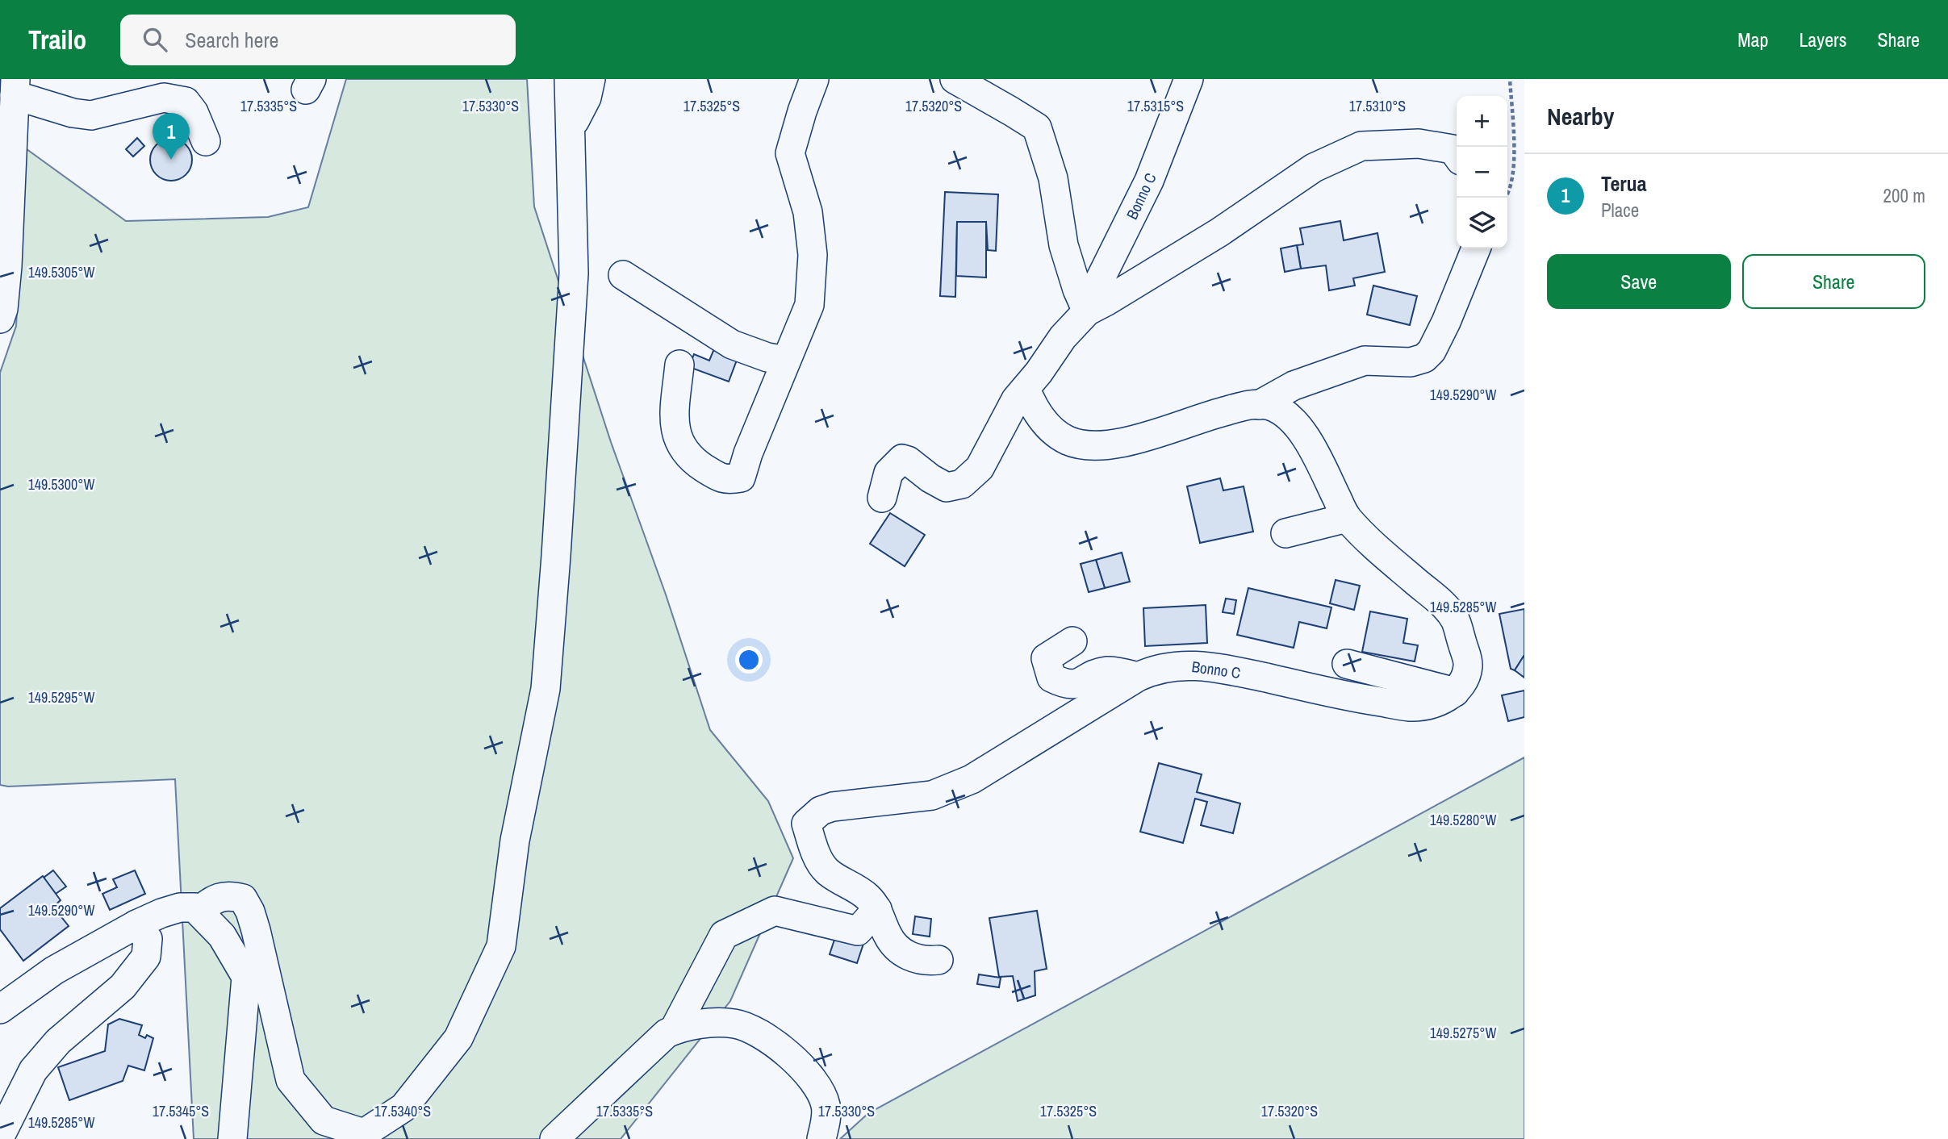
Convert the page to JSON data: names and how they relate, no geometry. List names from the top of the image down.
{
  "streets": {
    "street": ["Bonno C"]
  },
  "page": {
    "header": "Trailo",
    "search": "Search here",
    "nav": ["Map", "Layers", "Share"],
    "heading": "Nearby",
    "map_buttons": ["+", "−"],
    "pins": "1",
    "list": [
      {
        "mark": "1",
        "name": "Terua",
        "note": "Place",
        "value": "200 m"
      }
    ],
    "buttons": ["Save", "Share"]
  },
  "coordinates": [
    "17.5315°S",
    "17.5335°S",
    "17.5330°S",
    "17.5325°S",
    "17.5320°S",
    "17.5310°S",
    "149.5305°W",
    "149.5290°W",
    "149.5300°W",
    "149.5285°W",
    "149.5295°W",
    "149.5280°W",
    "149.5275°W",
    "17.5345°S",
    "17.5340°S"
  ]
}
